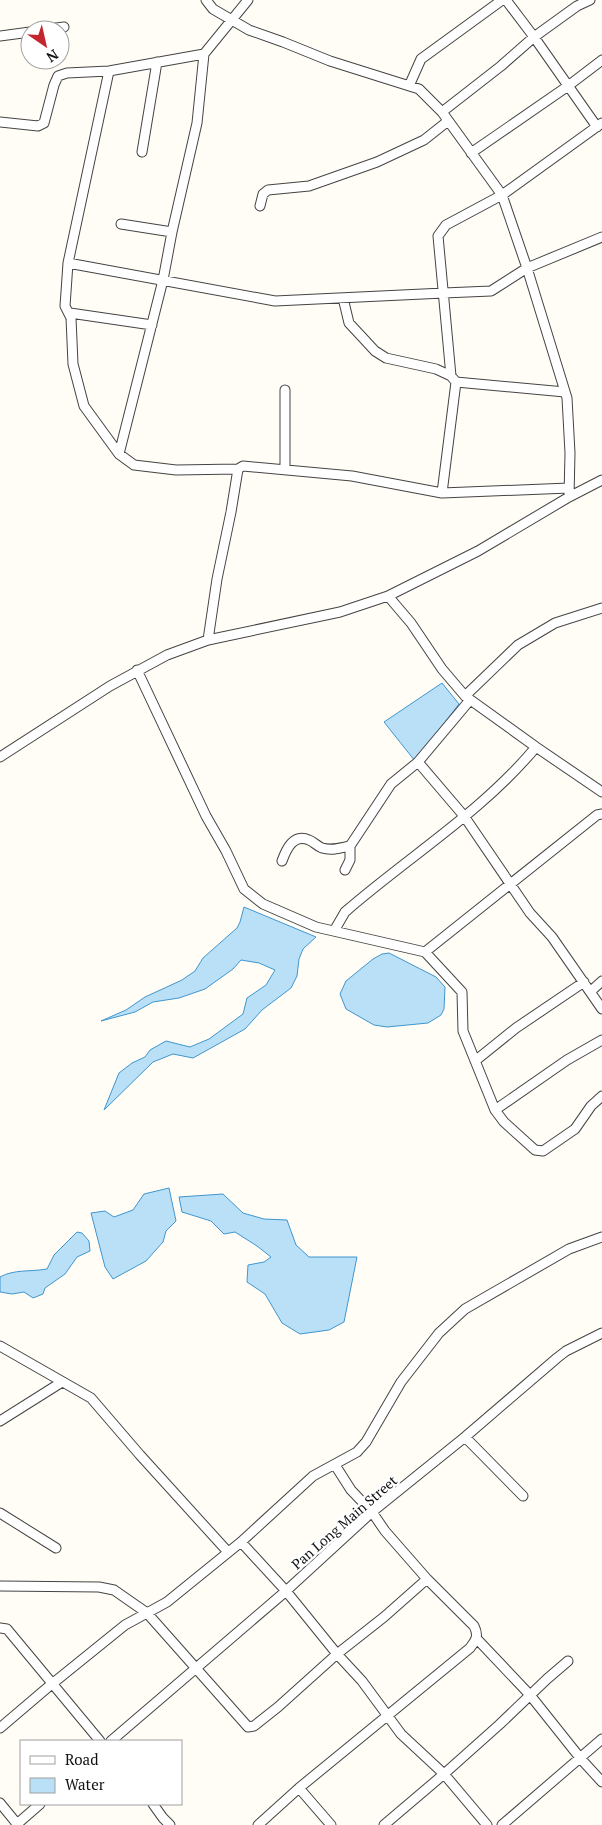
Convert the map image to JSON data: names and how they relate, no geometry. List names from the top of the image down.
{
  "streets": {
    "street": ["Pan Long Main Street"]
  },
  "legend": ["Road", "Water"],
  "north": "bottom right"
}
